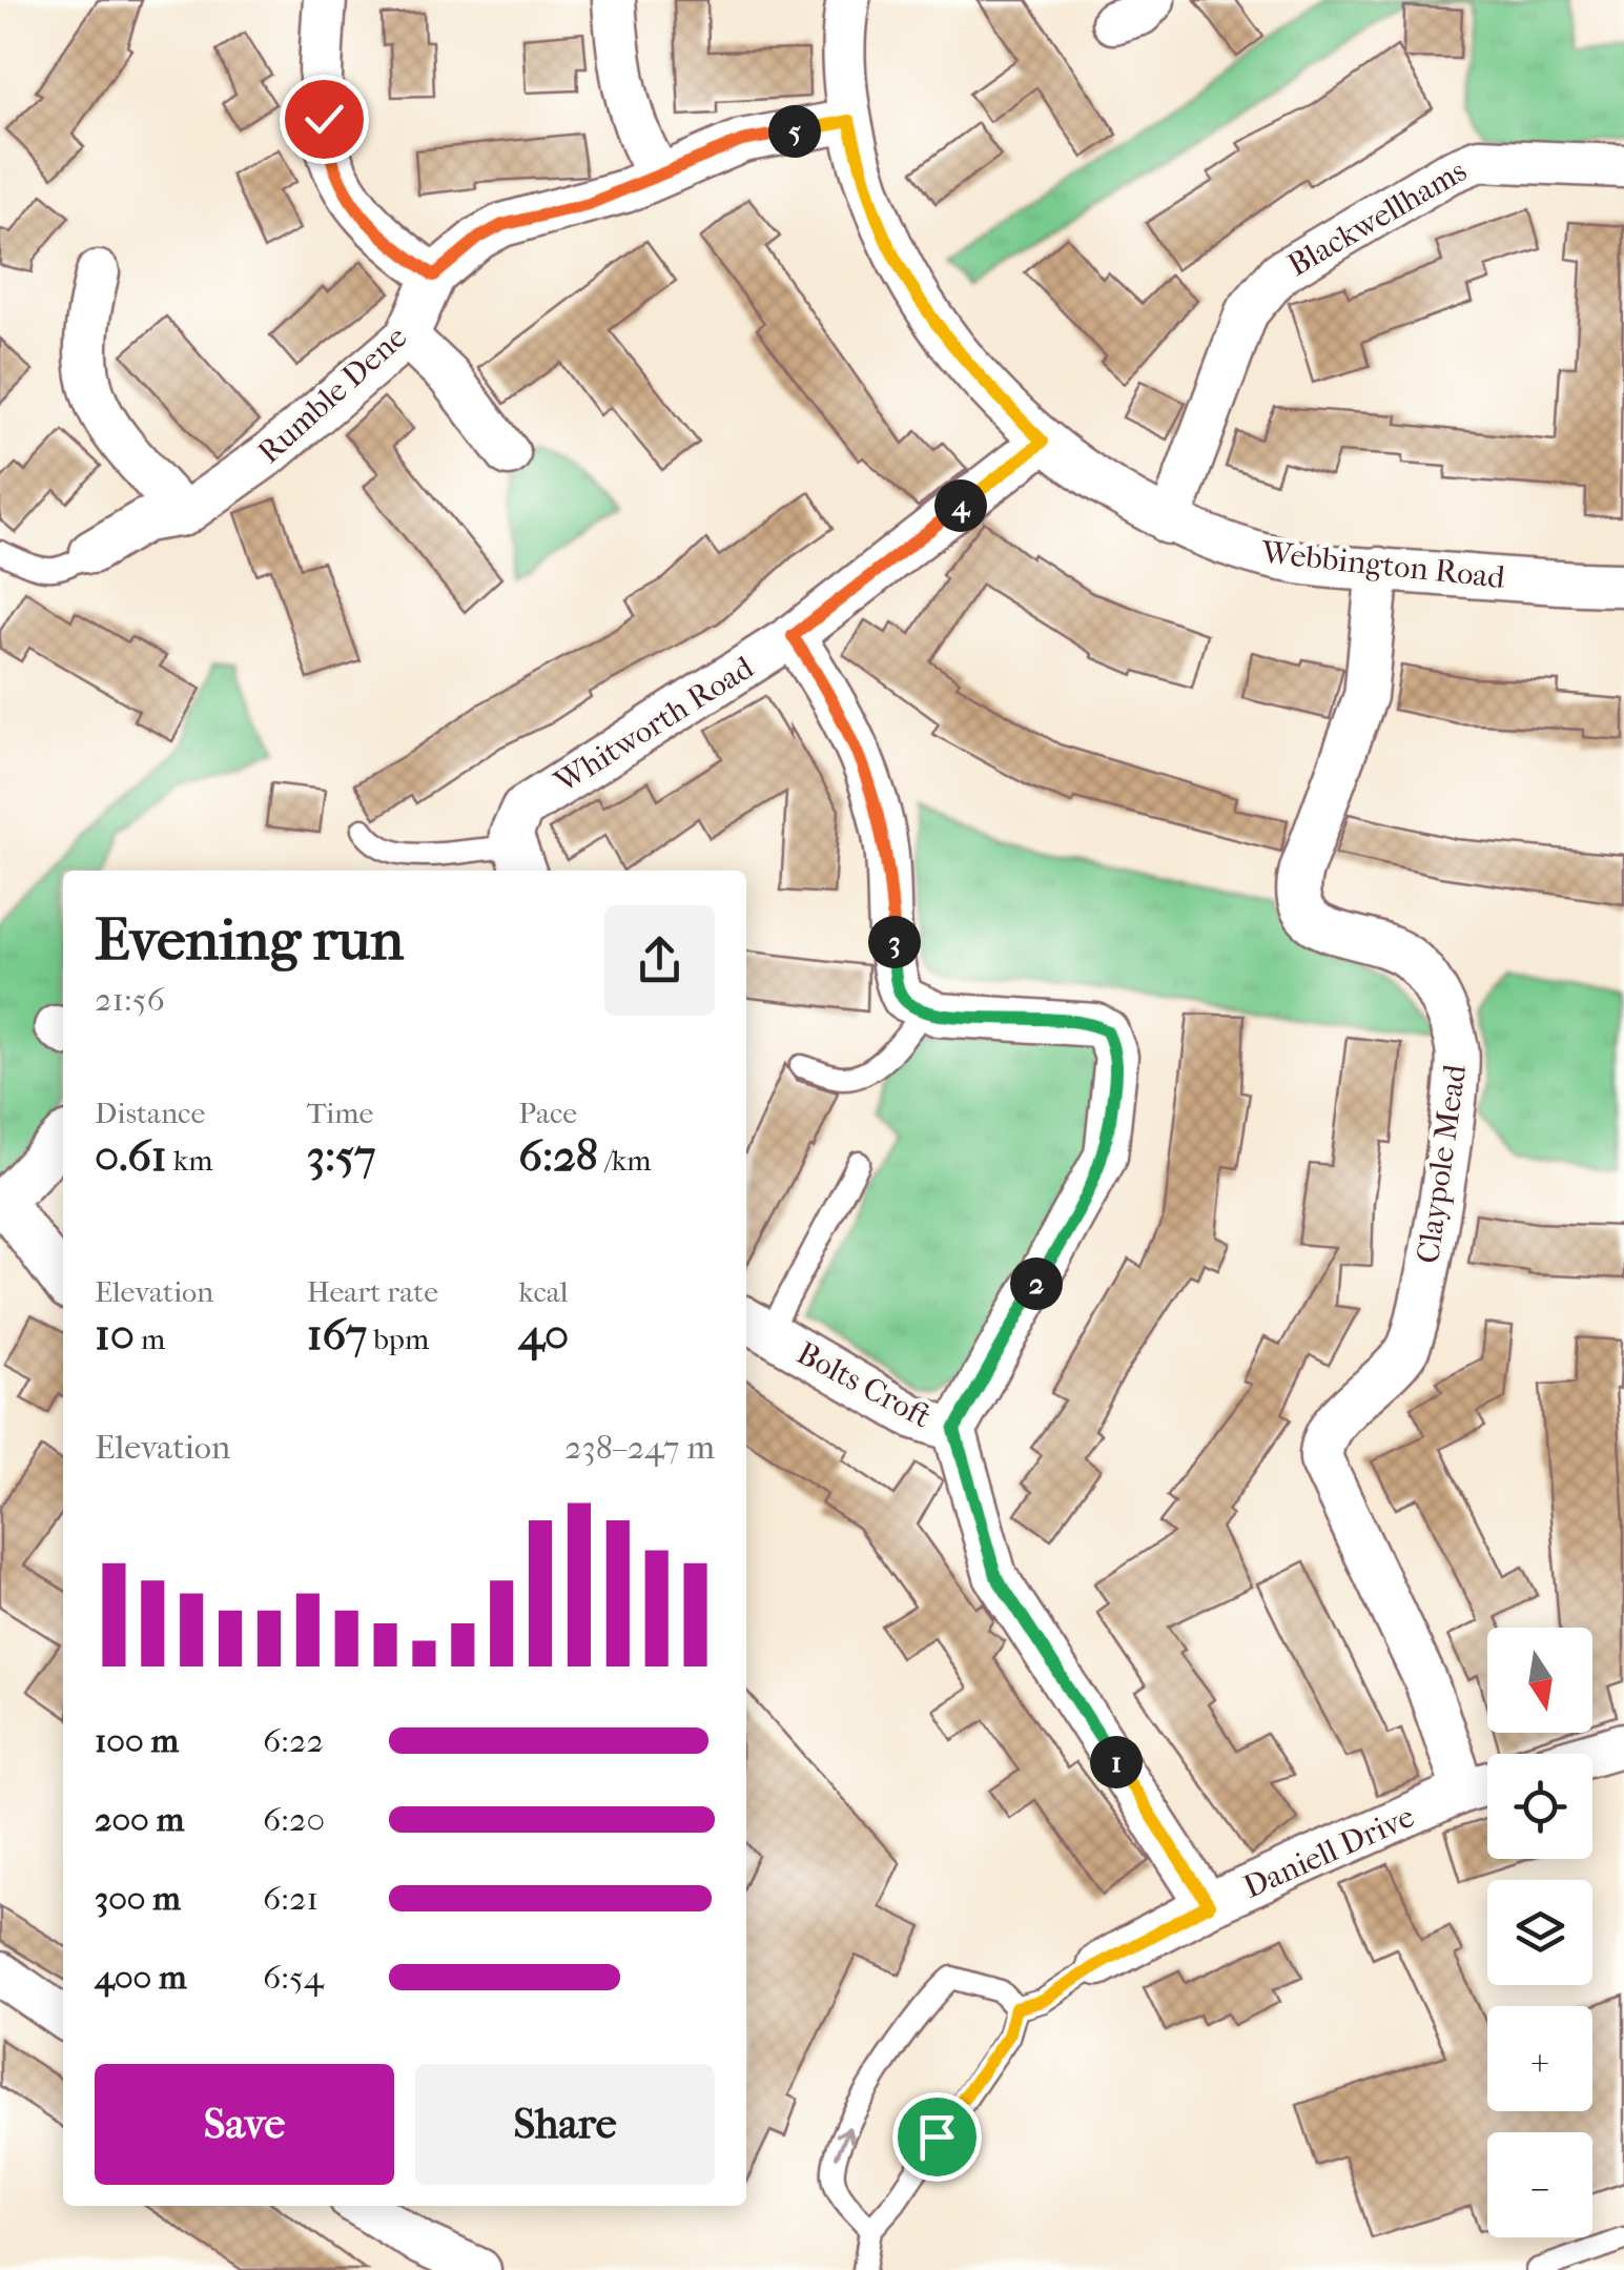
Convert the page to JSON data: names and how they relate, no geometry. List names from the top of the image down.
{
  "streets": {
    "street": [
      "Blackwellhams",
      "Rumble Dene",
      "Webbington Road",
      "Whitworth Road",
      "Claypole Mead",
      "Bolts Croft",
      "Daniell Drive"
    ]
  },
  "crossings": [
    ["Blackwellhams", "Webbington Road"],
    ["Rumble Dene", "Webbington Road"],
    ["Webbington Road", "Whitworth Road"],
    ["Webbington Road", "Claypole Mead"],
    ["Claypole Mead", "Daniell Drive"],
    ["Bolts Croft", "Daniell Drive"]
  ],
  "north": "bottom",
  "page": {
    "pins": [
      "5",
      "4",
      "3",
      "2",
      "1"
    ],
    "heading": ["Evening run", "21:56"],
    "stats": [
      ["Distance", "0.61 km"],
      ["Time", "3:57"],
      ["Pace", "6:28 /km"],
      ["Elevation", "10 m"],
      ["Heart rate", "167 bpm"],
      ["kcal", "40"]
    ],
    "chart": ["Elevation", "238–247 m"],
    "map_buttons": ["+", "−"],
    "list": [
      {
        "name": "100 m",
        "note": "6:22"
      },
      {
        "name": "200 m",
        "note": "6:20"
      },
      {
        "name": "300 m",
        "note": "6:21"
      },
      {
        "name": "400 m",
        "note": "6:54"
      }
    ],
    "buttons": ["Save", "Share"]
  }
}
